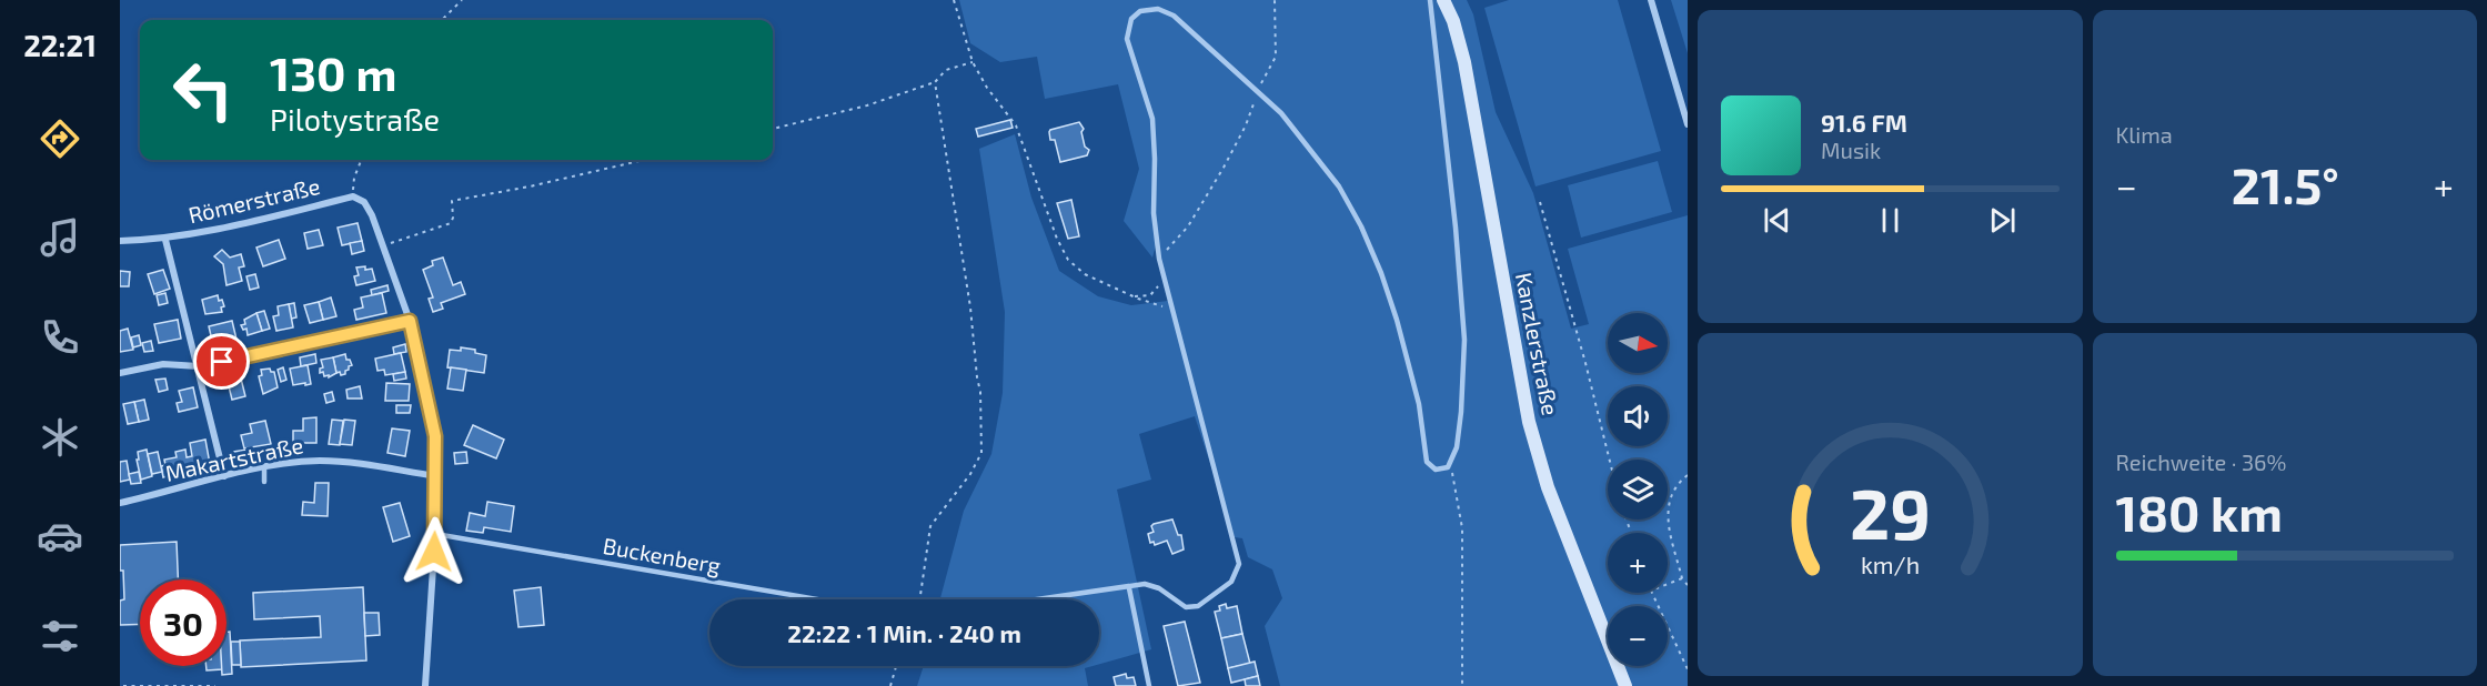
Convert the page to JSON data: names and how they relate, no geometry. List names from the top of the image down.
{
  "streets": {
    "main road": ["Kanzlerstraße"],
    "street": ["Römerstraße", "Makartstraße"],
    "lane": ["Buckenberg"]
  },
  "north": "right",
  "page": {
    "tabs": "22:21",
    "tile": [
      "Klima",
      ["Reichweite · 36%", "180 km"]
    ],
    "turn": ["130 m", "Pilotystraße"],
    "song": ["91.6 FM", "Musik"],
    "heat": ["−", "21.5°", "+"],
    "map_buttons": ["+", "−"],
    "limit": "30",
    "trip": "22:22 · 1 Min. · 240 m",
    "gauge": ["29", "km/h"]
  }
}
